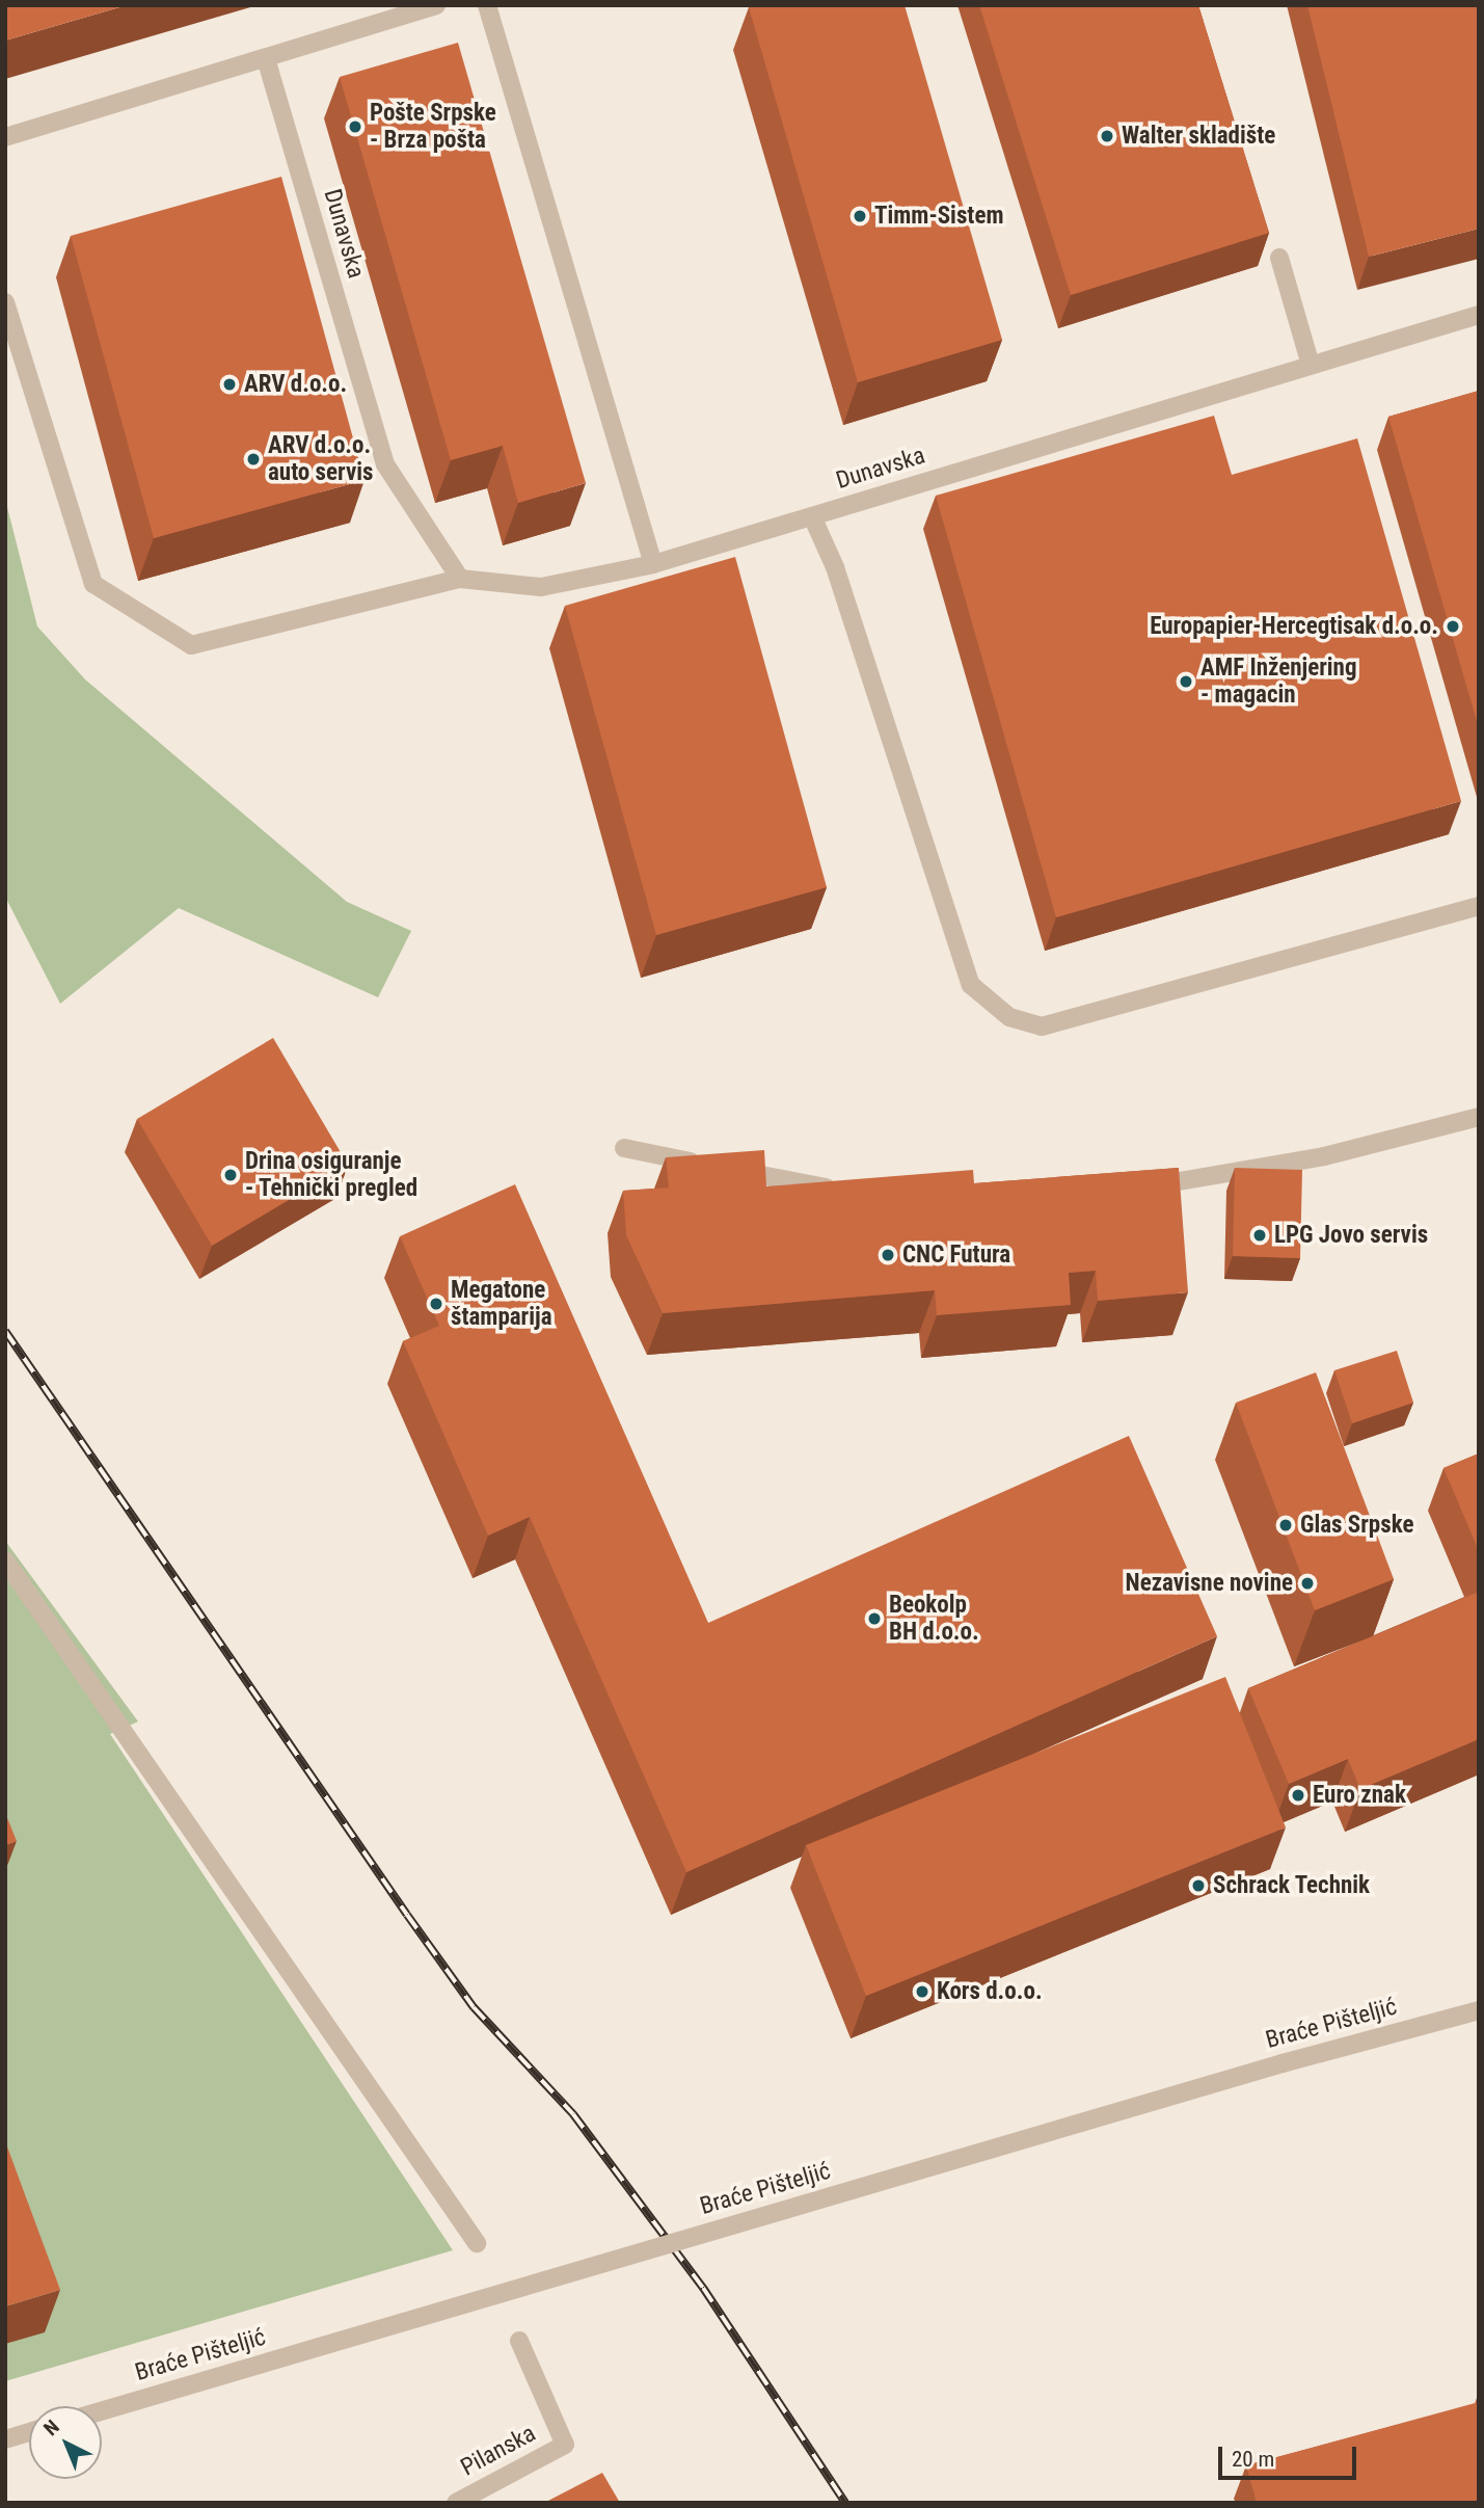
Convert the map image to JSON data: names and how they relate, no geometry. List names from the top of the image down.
{
  "streets": {
    "street": ["Dunavska", "Braće Pišteljić", "Pilanska"]
  },
  "places": [
    "Pošte Srpske - Brza pošta",
    "Walter skladište",
    "Timm-Sistem",
    "ARV d.o.o.",
    "ARV d.o.o. auto servis",
    "Europapier-Hercegtisak d.o.o.",
    "AMF Inženjering - magacin",
    "Drina osiguranje - Tehnički pregled",
    "LPG Jovo servis",
    "CNC Futura",
    "Megatone štamparija",
    "Glas Srpske",
    "Nezavisne novine",
    "Beokolp BH d.o.o.",
    "Euro znak",
    "Schrack Technik",
    "Kors d.o.o."
  ],
  "scale_bar": "20 m",
  "north": "top left"
}
